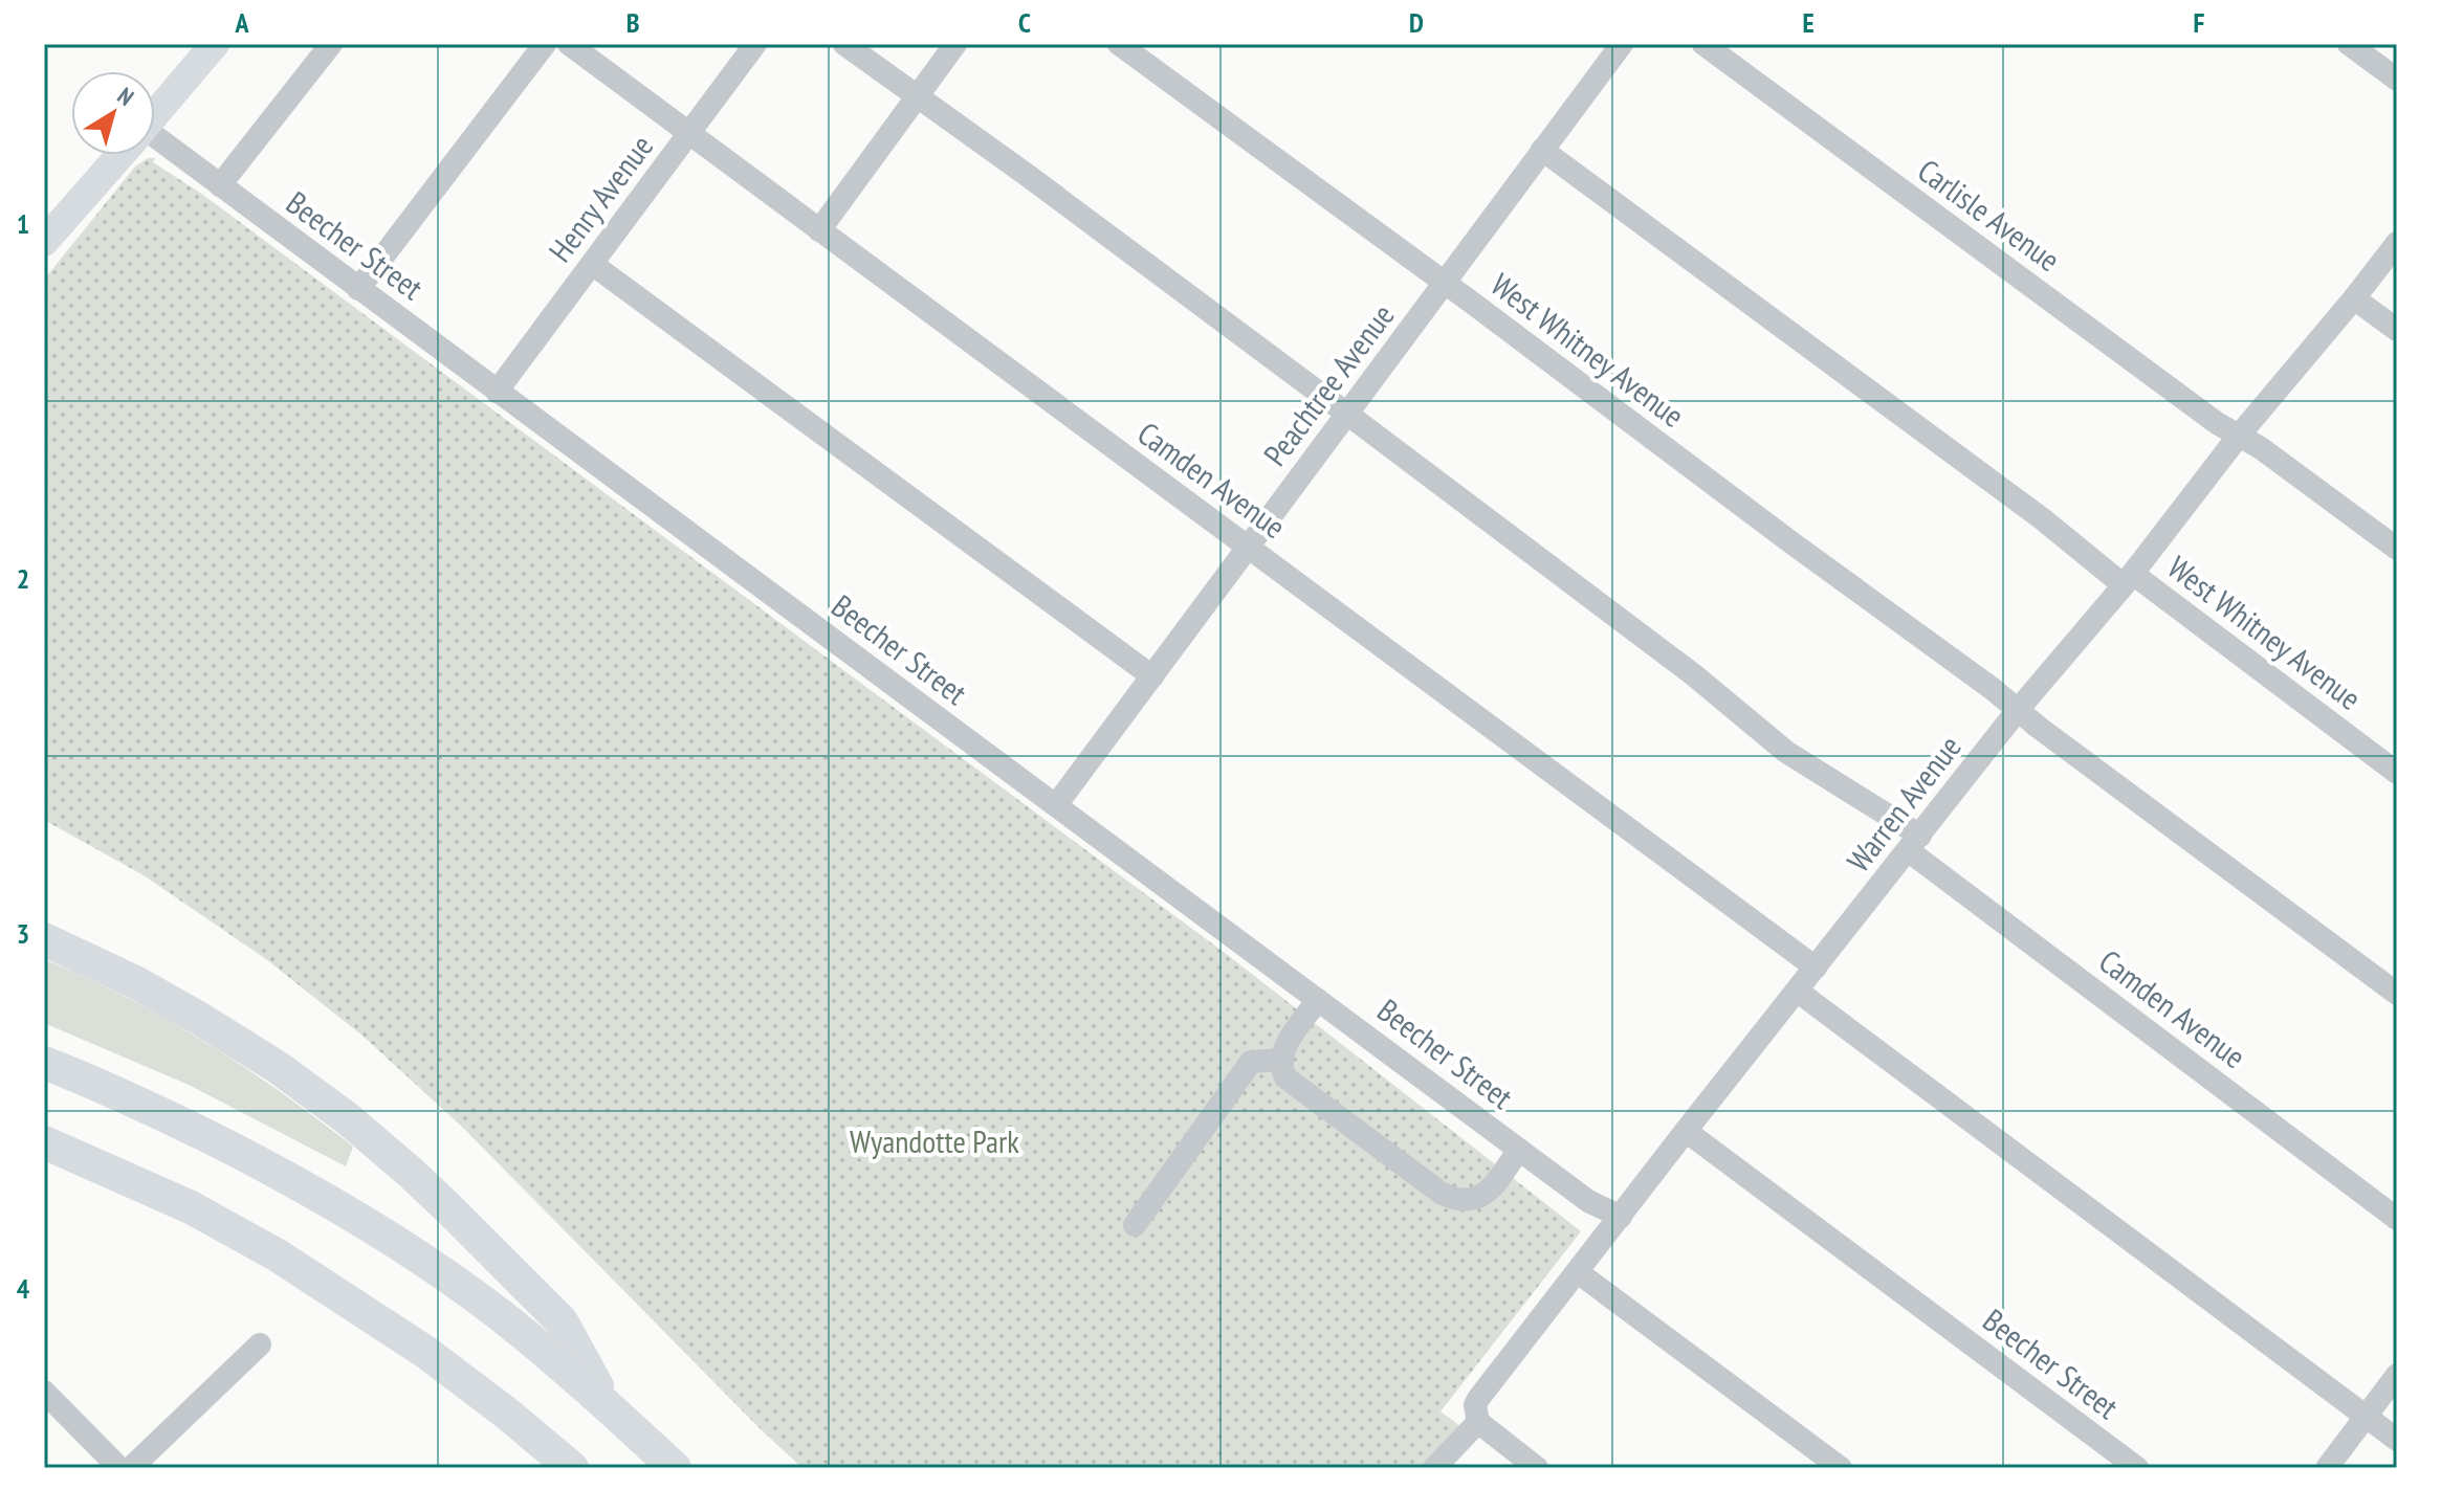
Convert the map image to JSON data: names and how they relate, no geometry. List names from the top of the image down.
{
  "streets": {
    "street": [
      "Henry Avenue",
      "Carlisle Avenue",
      "Beecher Street",
      "West Whitney Avenue",
      "Peachtree Avenue",
      "Camden Avenue",
      "Warren Avenue"
    ]
  },
  "crossings": [
    ["Henry Avenue", "Beecher Street"],
    ["Henry Avenue", "Camden Avenue"],
    ["Carlisle Avenue", "Warren Avenue"],
    ["Beecher Street", "Peachtree Avenue"],
    ["Beecher Street", "Warren Avenue"],
    ["West Whitney Avenue", "Peachtree Avenue"],
    ["West Whitney Avenue", "Warren Avenue"],
    ["Peachtree Avenue", "Camden Avenue"],
    ["Camden Avenue", "Warren Avenue"]
  ],
  "parks": ["Wyandotte Park"],
  "north": "top right",
  "grid": {
    "columns": [
      "A",
      "B",
      "C",
      "D",
      "E",
      "F"
    ],
    "rows": [
      "1",
      "2",
      "3",
      "4"
    ]
  }
}
